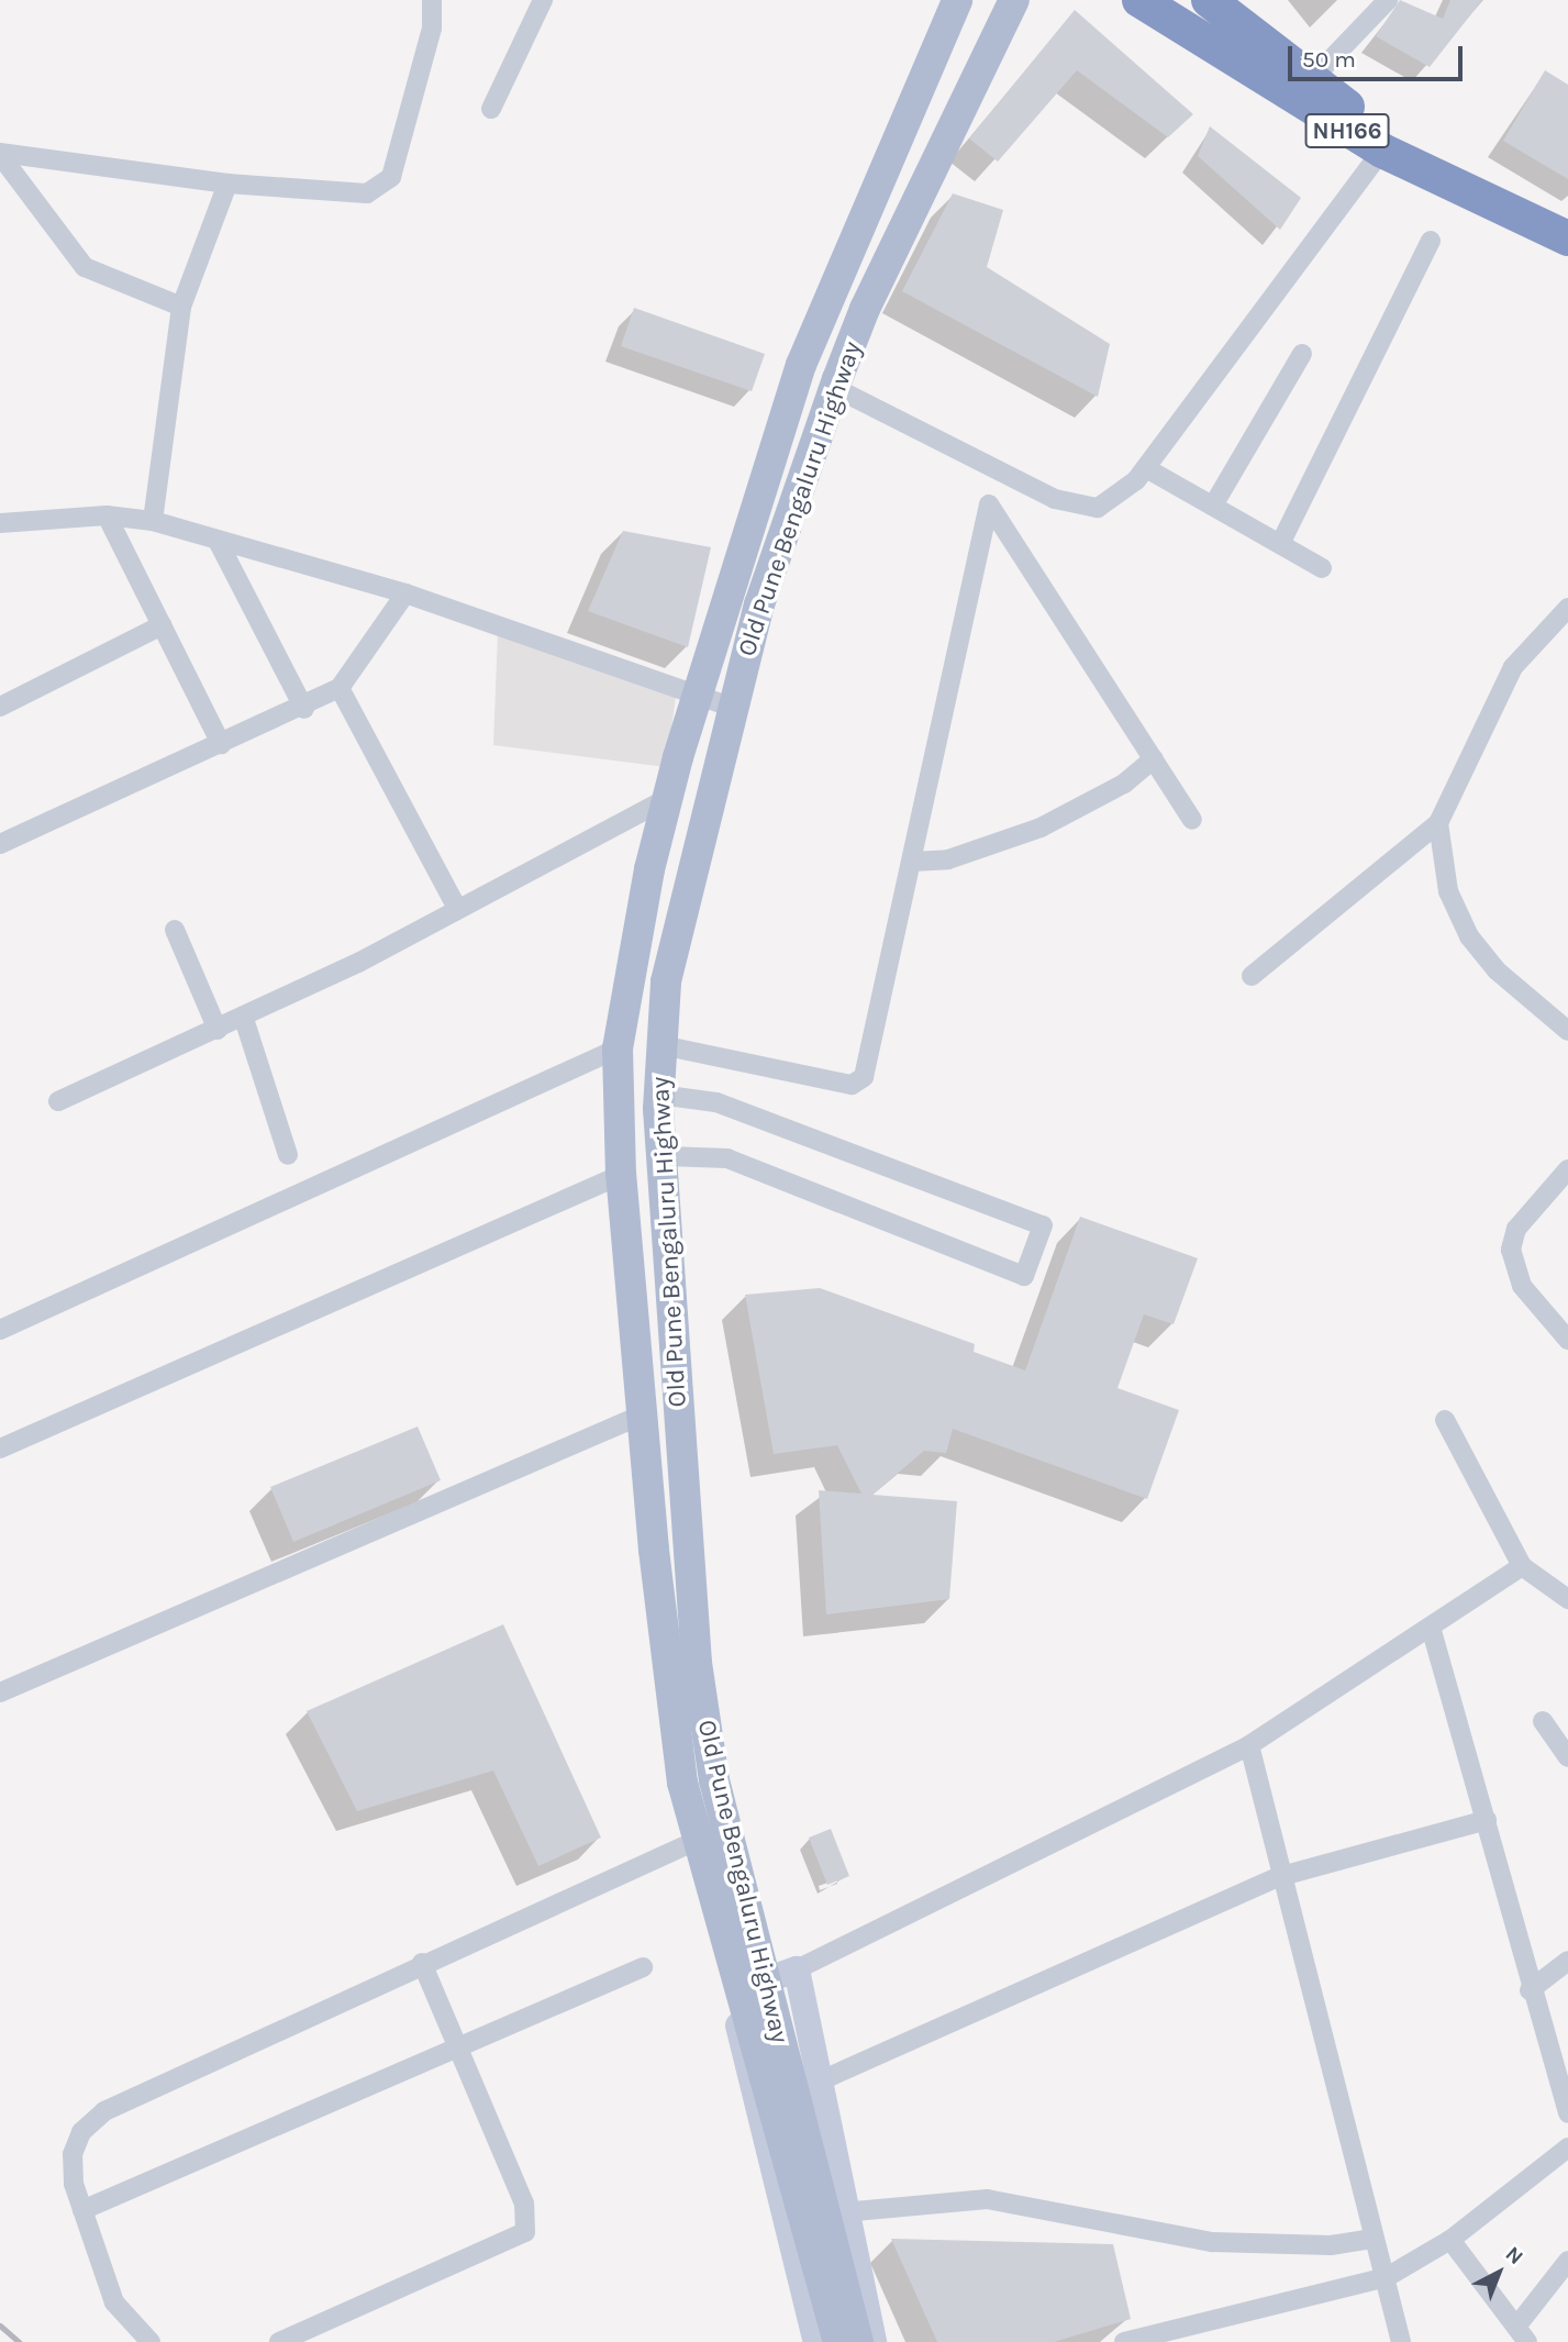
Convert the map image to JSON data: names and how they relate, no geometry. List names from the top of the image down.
{
  "streets": {
    "highway": ["NH166"],
    "main road": ["Old Pune Bengaluru Highway"]
  },
  "scale_bar": "50 m",
  "north": "top right"
}
